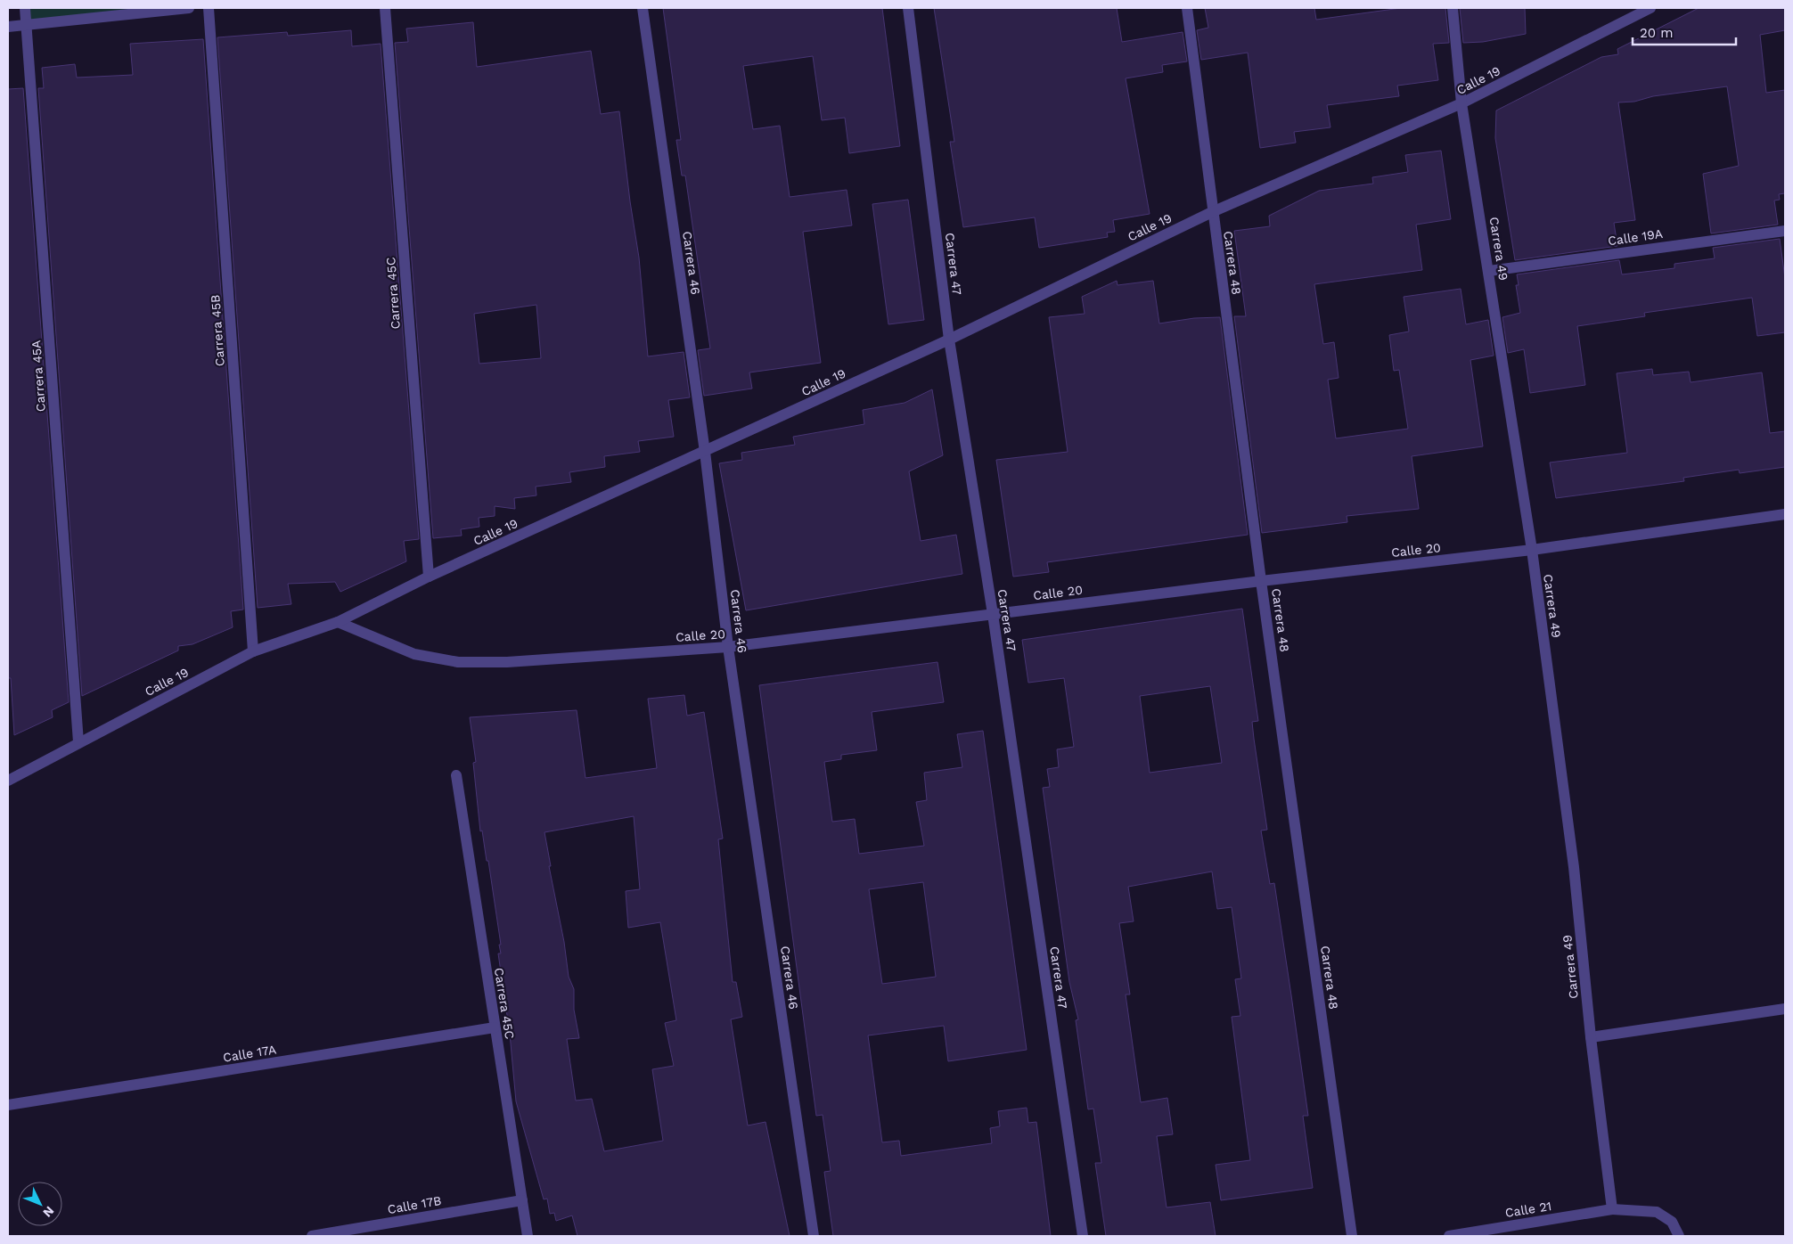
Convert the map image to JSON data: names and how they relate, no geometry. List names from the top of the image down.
{
  "streets": {
    "street": [
      "Calle 19",
      "Calle 19A",
      "Carrera 49",
      "Carrera 46",
      "Carrera 48",
      "Carrera 47",
      "Carrera 45C",
      "Carrera 45B",
      "Carrera 45A",
      "Calle 20",
      "Calle 17A",
      "Calle 17B",
      "Calle 21"
    ]
  },
  "crossings": [
    ["Calle 19", "Carrera 49"],
    ["Calle 19", "Carrera 46"],
    ["Calle 19", "Carrera 48"],
    ["Calle 19", "Carrera 47"],
    ["Calle 19", "Carrera 45C"],
    ["Calle 19", "Carrera 45B"],
    ["Calle 19", "Carrera 45A"],
    ["Calle 19", "Calle 20"],
    ["Calle 19A", "Carrera 49"],
    ["Carrera 49", "Calle 20"],
    ["Carrera 49", "Calle 21"],
    ["Carrera 46", "Calle 20"],
    ["Carrera 48", "Calle 20"],
    ["Carrera 47", "Calle 20"],
    ["Carrera 45C", "Calle 17A"],
    ["Carrera 45C", "Calle 17B"]
  ],
  "scale_bar": "20 m",
  "north": "bottom right"
}
